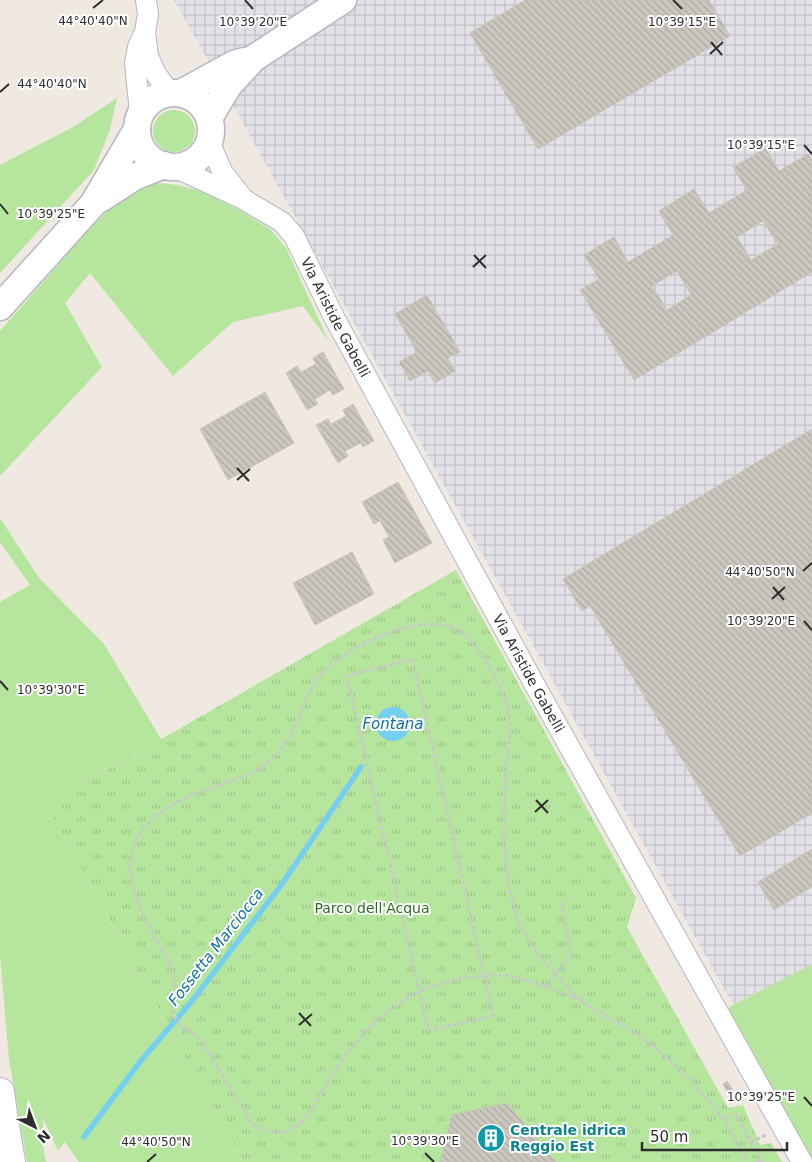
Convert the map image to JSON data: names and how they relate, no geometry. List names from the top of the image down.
{
  "streets": {
    "street": ["Via Aristide Gabelli"]
  },
  "water": ["Fontana", "Fossetta Marciocca"],
  "parks": ["Parco dell'Acqua"],
  "places": {
    "building": ["Centrale idrica Reggio Est"]
  },
  "scale_bar": "50 m",
  "north": "bottom right",
  "coordinates": [
    "44°40'40\"N",
    "10°39'20\"E",
    "10°39'15\"E",
    "10°39'25\"E",
    "44°40'50\"N",
    "10°39'30\"E"
  ]
}
